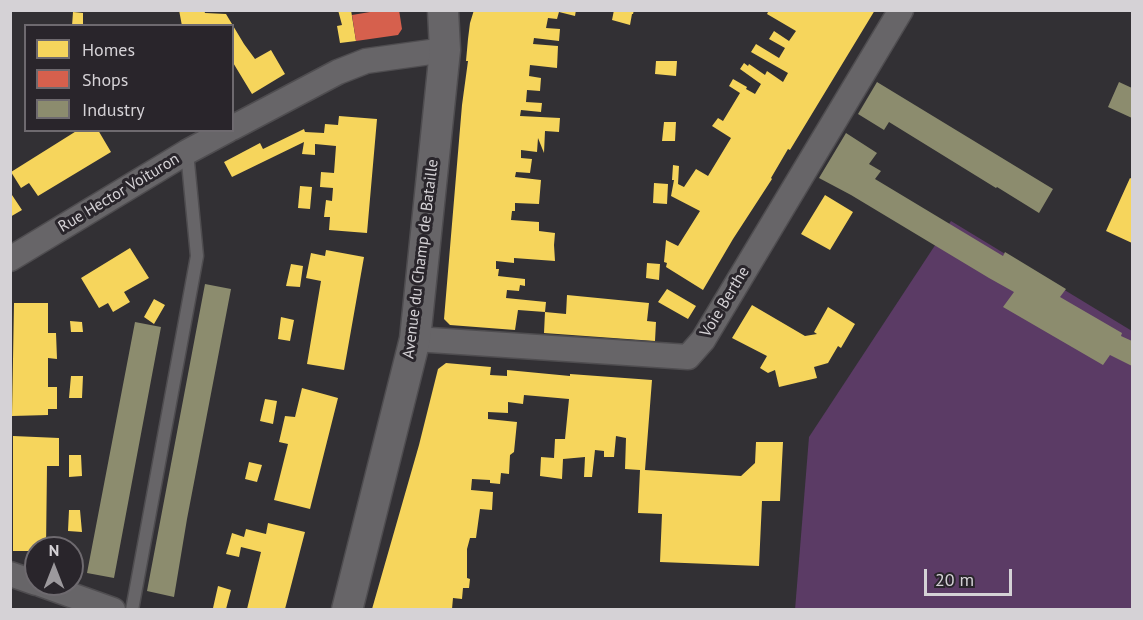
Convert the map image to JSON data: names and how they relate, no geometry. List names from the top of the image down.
{
  "streets": {
    "street": ["Rue Hector Voituron", "Avenue du Champ de Bataille", "Voie Berthe"]
  },
  "crossings": [
    ["Avenue du Champ de Bataille", "Voie Berthe"]
  ],
  "legend": ["Homes", "Shops", "Industry"],
  "scale_bar": "20 m",
  "north": "top"
}
